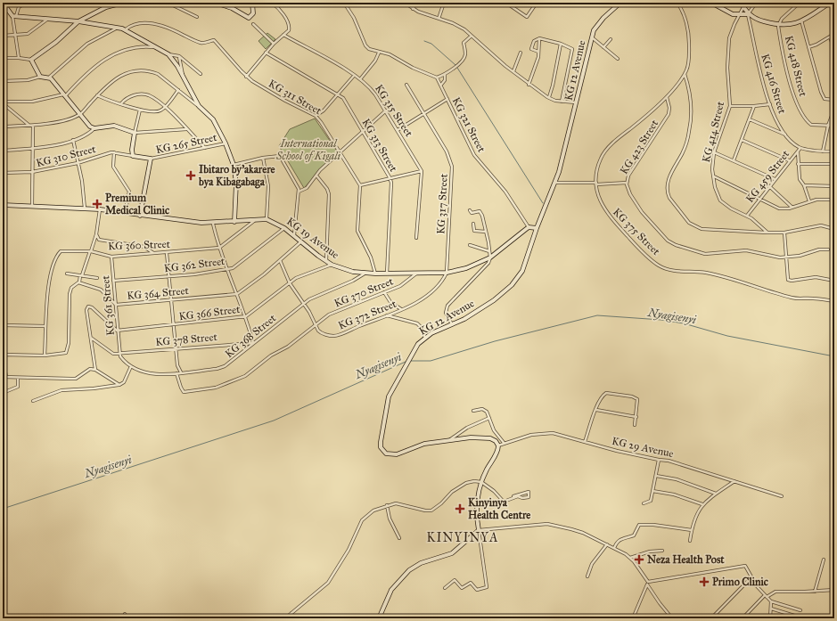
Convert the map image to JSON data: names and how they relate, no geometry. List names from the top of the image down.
{
  "streets": {
    "street": [
      "KG 418 Street",
      "KG 12 Avenue",
      "KG 416 Street",
      "KG 311 Street",
      "KG 315 Street",
      "KG 321 Street",
      "KG 414 Street",
      "KG 265 Street",
      "KG 313 Street",
      "KG 423 Street",
      "KG 310 Street",
      "KG 459 Street",
      "KG 317 Street",
      "KG 375 Street",
      "KG 19 Avenue",
      "KG 360 Street",
      "KG 362 Street",
      "KG 370 Street",
      "KG 364 Street",
      "KG 361 Street",
      "KG 366 Street",
      "KG 372 Street",
      "KG 368 Street",
      "KG 378 Street",
      "KG 29 Avenue"
    ]
  },
  "crossings": [
    ["KG 12 Avenue", "KG 29 Avenue"],
    ["KG 416 Street", "KG 459 Street"],
    ["KG 321 Street", "KG 19 Avenue"],
    ["KG 414 Street", "KG 459 Street"],
    ["KG 313 Street", "KG 19 Avenue"],
    ["KG 423 Street", "KG 375 Street"],
    ["KG 317 Street", "KG 19 Avenue"],
    ["KG 317 Street", "KG 372 Street"],
    ["KG 19 Avenue", "KG 362 Street"],
    ["KG 19 Avenue", "KG 370 Street"],
    ["KG 19 Avenue", "KG 366 Street"],
    ["KG 19 Avenue", "KG 372 Street"],
    ["KG 19 Avenue", "KG 368 Street"],
    ["KG 360 Street", "KG 361 Street"],
    ["KG 362 Street", "KG 361 Street"],
    ["KG 370 Street", "KG 372 Street"],
    ["KG 370 Street", "KG 368 Street"],
    ["KG 364 Street", "KG 361 Street"],
    ["KG 361 Street", "KG 366 Street"],
    ["KG 361 Street", "KG 368 Street"],
    ["KG 361 Street", "KG 378 Street"],
    ["KG 366 Street", "KG 372 Street"],
    ["KG 372 Street", "KG 368 Street"],
    ["KG 368 Street", "KG 378 Street"]
  ],
  "districts": ["KINYINYA"],
  "water": ["Nyagisenyi"],
  "parks": ["International School of Kigali"],
  "places": {
    "health": [
      "Ibitaro by'akarere bya Kibagabaga",
      "Premium Medical Clinic",
      "Kinyinya Health Centre",
      "Neza Health Post",
      "Primo Clinic"
    ]
  }
}
